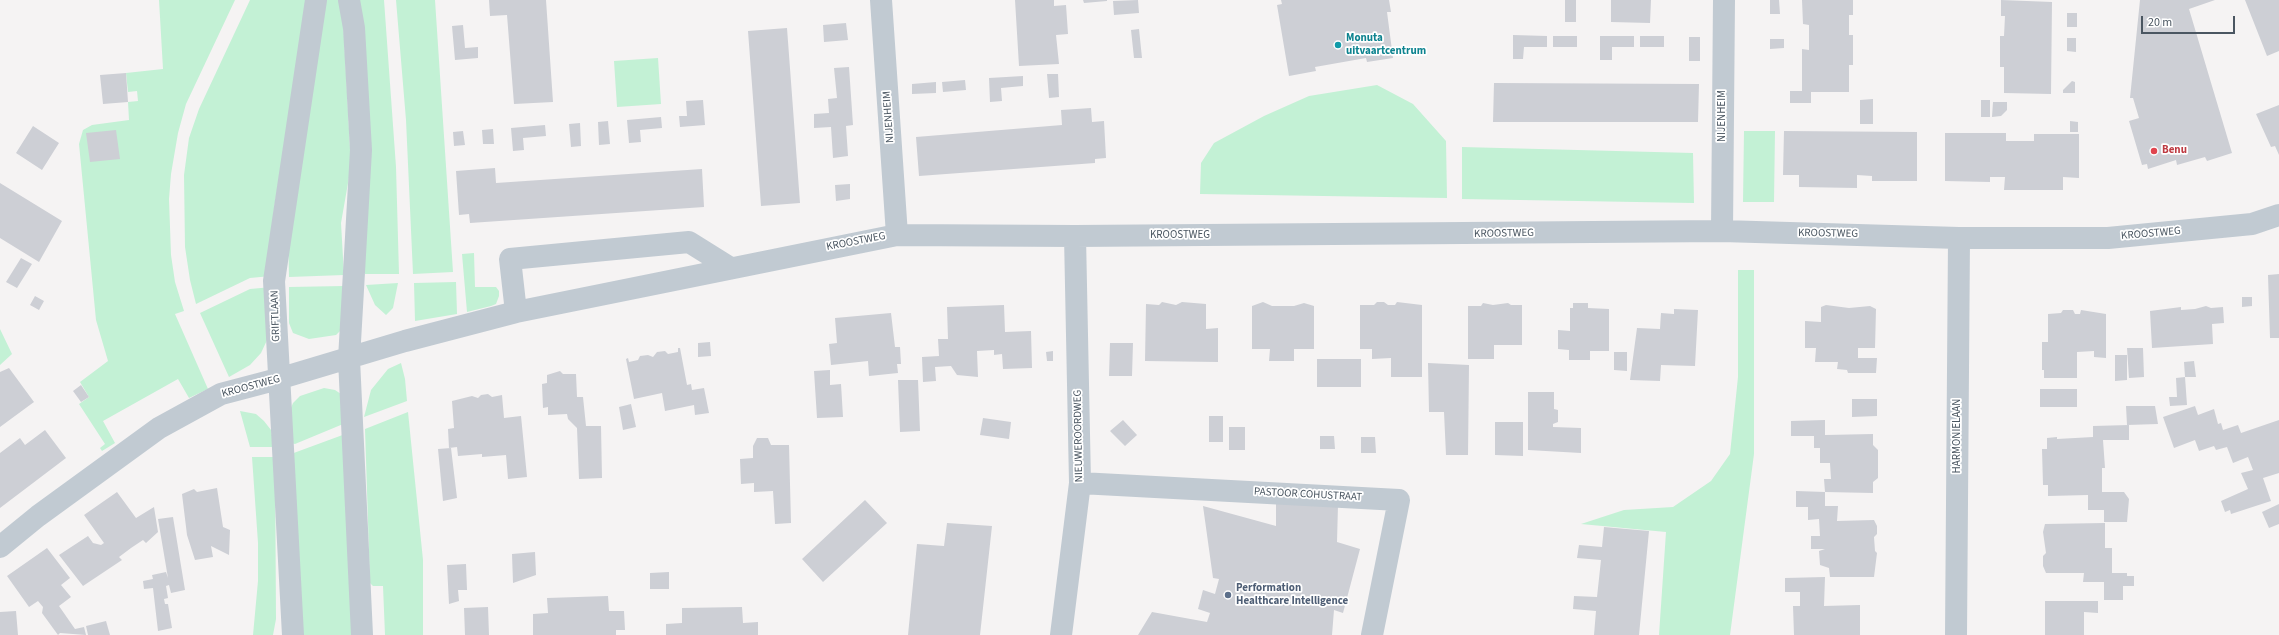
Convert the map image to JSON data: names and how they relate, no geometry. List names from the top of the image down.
{
  "streets": {
    "street": [
      "NIJENHEIM",
      "KROOSTWEG",
      "GRIFTLAAN",
      "NIEUWEROORDWEG",
      "HARMONIELAAN",
      "PASTOOR COHUSTRAAT"
    ]
  },
  "crossings": [
    ["NIJENHEIM", "KROOSTWEG"],
    ["KROOSTWEG", "GRIFTLAAN"],
    ["KROOSTWEG", "NIEUWEROORDWEG"],
    ["KROOSTWEG", "HARMONIELAAN"],
    ["NIEUWEROORDWEG", "PASTOOR COHUSTRAAT"]
  ],
  "places": ["Monuta uitvaartcentrum", "Benu", "Performation Healthcare Intelligence"],
  "scale_bar": "20 m"
}
